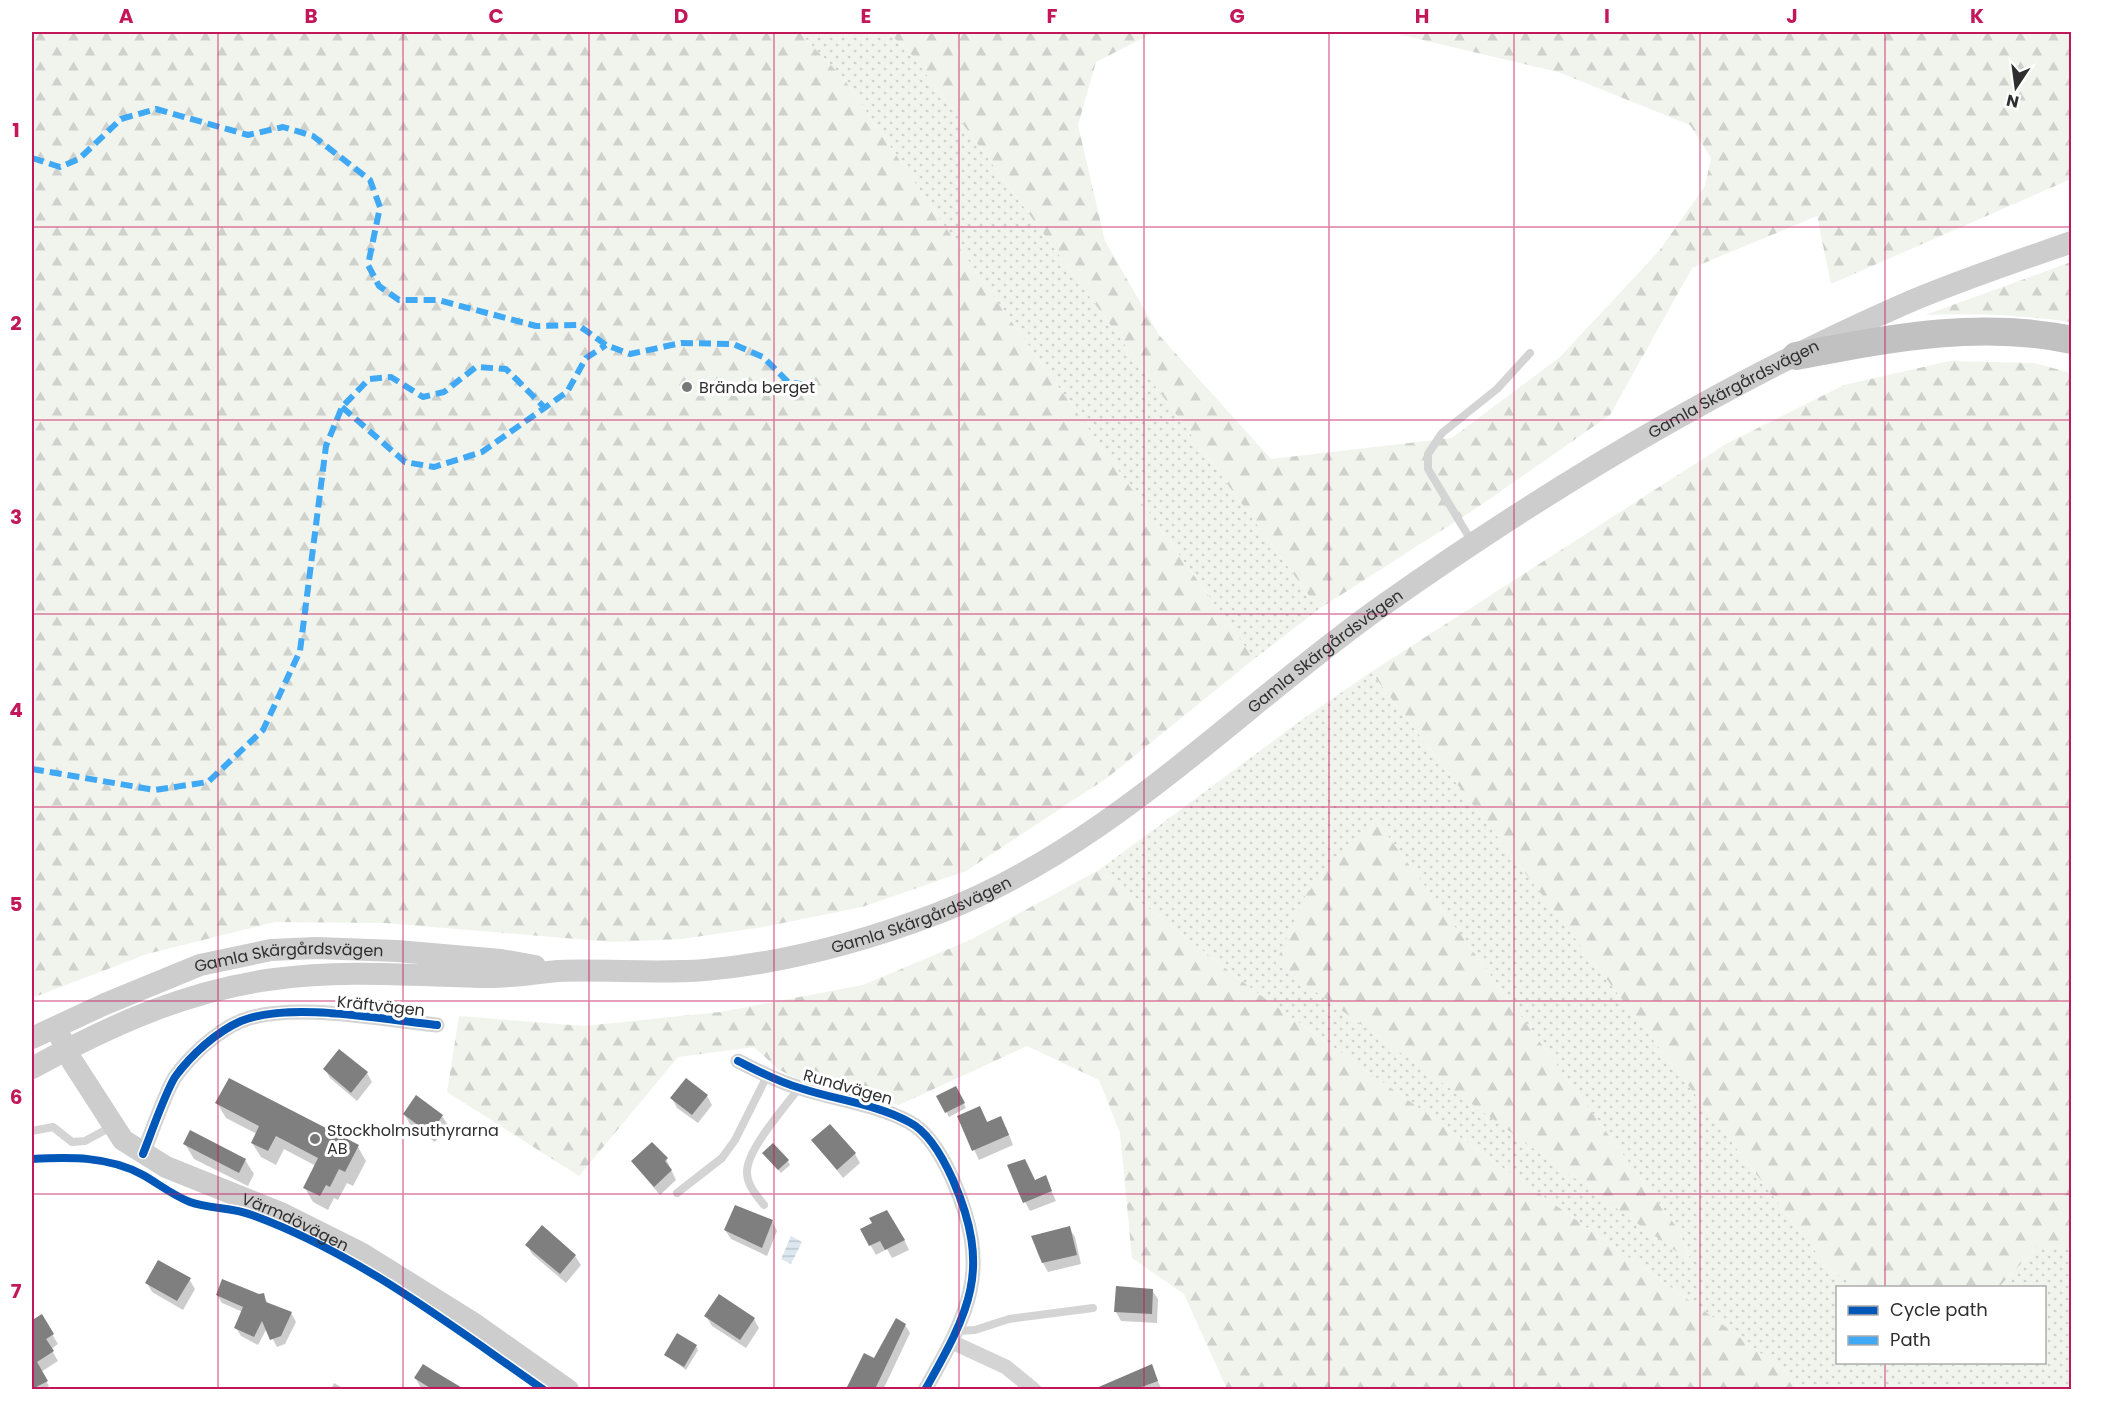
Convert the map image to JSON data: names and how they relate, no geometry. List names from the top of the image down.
{
  "streets": {
    "main road": ["Gamla Skärgårdsvägen", "Värmdövägen"],
    "street": ["Kräftvägen", "Rundvägen"]
  },
  "crossings": [
    ["Gamla Skärgårdsvägen", "Värmdövägen"],
    ["Kräftvägen", "Värmdövägen"]
  ],
  "places": ["Brända berget", "Stockholmsuthyrarna AB"],
  "legend": ["Cycle path", "Path"],
  "north": "bottom",
  "grid": {
    "columns": [
      "A",
      "B",
      "C",
      "D",
      "E",
      "F",
      "G",
      "H",
      "I",
      "J",
      "K"
    ],
    "rows": [
      "1",
      "2",
      "3",
      "4",
      "5",
      "6",
      "7"
    ]
  }
}
